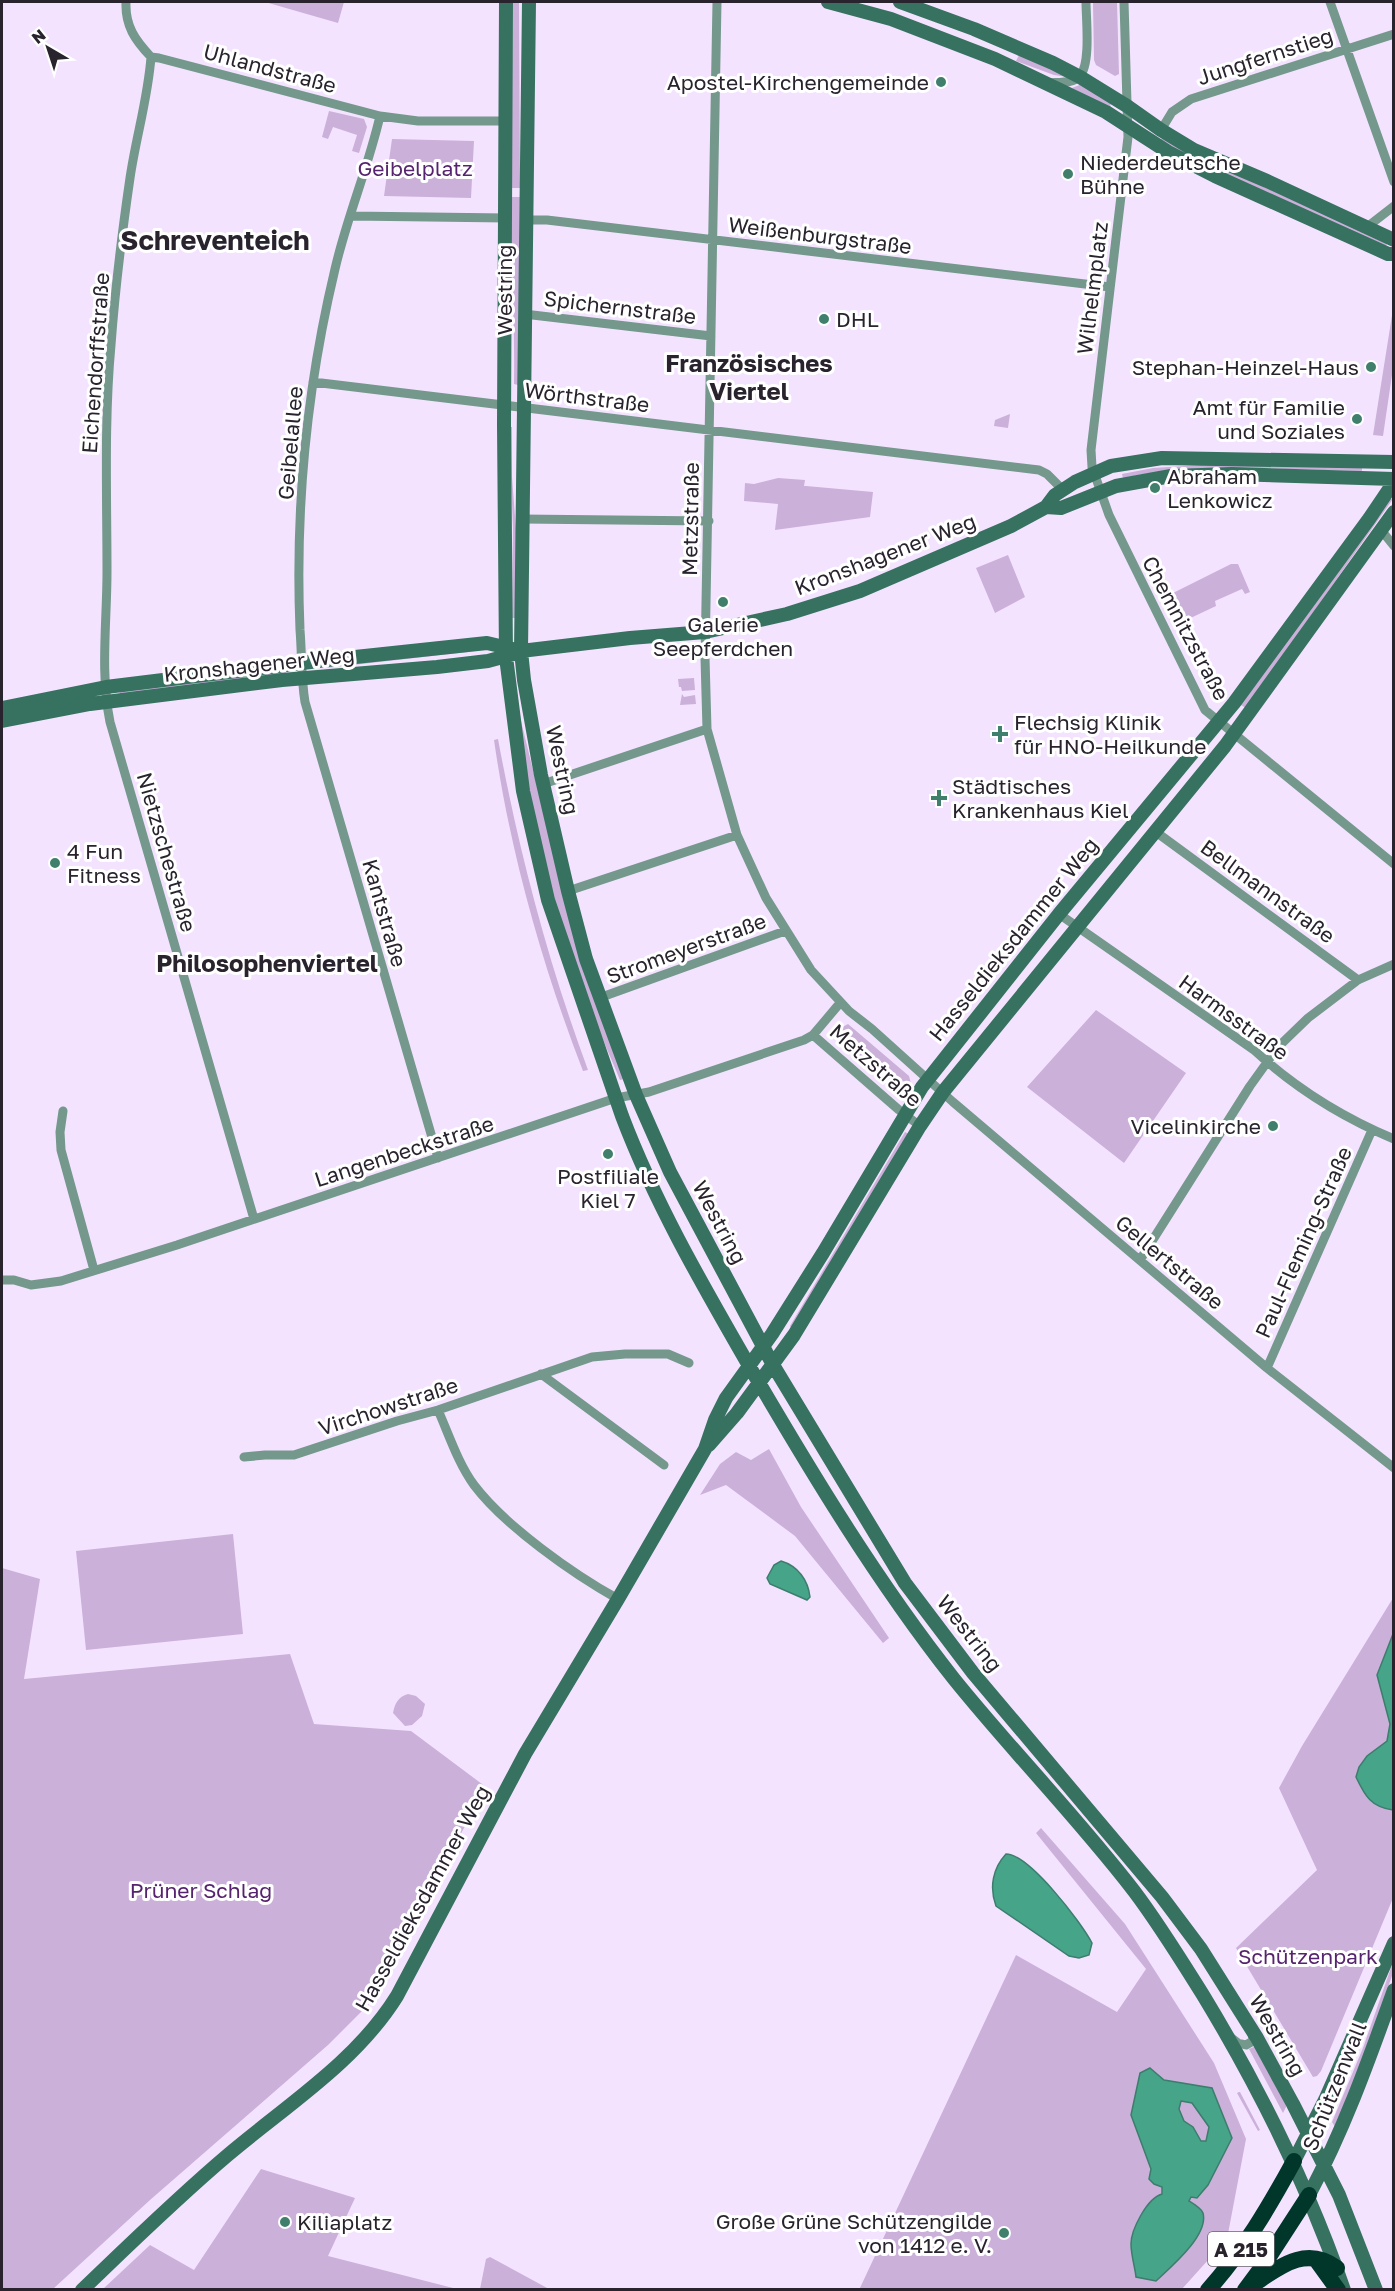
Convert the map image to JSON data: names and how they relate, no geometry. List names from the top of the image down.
{
  "streets": {
    "highway": ["A 215"],
    "main road": [
      "Westring",
      "Kronshagener Weg",
      "Hasseldieksdammer Weg",
      "Schützenwall"
    ],
    "street": [
      "Jungfernstieg",
      "Uhlandstraße",
      "Weißenburgstraße",
      "Wilhelmplatz",
      "Spichernstraße",
      "Eichendorffstraße",
      "Wörthstraße",
      "Geibelallee",
      "Metzstraße",
      "Chemnitzstraße",
      "Nietzschestraße",
      "Bellmannstraße",
      "Kantstraße",
      "Stromeyerstraße",
      "Harmsstraße",
      "Langenbeckstraße",
      "Paul-Fleming-Straße",
      "Gellertstraße",
      "Virchowstraße"
    ]
  },
  "crossings": [
    ["Uhlandstraße", "Eichendorffstraße"],
    ["Weißenburgstraße", "Wilhelmplatz"],
    ["Weißenburgstraße", "Westring"],
    ["Weißenburgstraße", "Metzstraße"],
    ["Wilhelmplatz", "Kronshagener Weg"],
    ["Wilhelmplatz", "Chemnitzstraße"],
    ["Westring", "Spichernstraße"],
    ["Westring", "Wörthstraße"],
    ["Westring", "Kronshagener Weg"],
    ["Westring", "Hasseldieksdammer Weg"],
    ["Westring", "Stromeyerstraße"],
    ["Westring", "Langenbeckstraße"],
    ["Westring", "Schützenwall"],
    ["Westring", "A 215"],
    ["Spichernstraße", "Metzstraße"],
    ["Eichendorffstraße", "Kronshagener Weg"],
    ["Eichendorffstraße", "Nietzschestraße"],
    ["Wörthstraße", "Geibelallee"],
    ["Wörthstraße", "Metzstraße"],
    ["Wörthstraße", "Kronshagener Weg"],
    ["Geibelallee", "Kronshagener Weg"],
    ["Geibelallee", "Kantstraße"],
    ["Metzstraße", "Kronshagener Weg"],
    ["Metzstraße", "Hasseldieksdammer Weg"],
    ["Metzstraße", "Stromeyerstraße"],
    ["Metzstraße", "Langenbeckstraße"],
    ["Metzstraße", "Gellertstraße"],
    ["Kronshagener Weg", "Chemnitzstraße"],
    ["Kronshagener Weg", "Nietzschestraße"],
    ["Kronshagener Weg", "Kantstraße"],
    ["Kronshagener Weg", "Hasseldieksdammer Weg"],
    ["Chemnitzstraße", "Hasseldieksdammer Weg"],
    ["Nietzschestraße", "Langenbeckstraße"],
    ["Bellmannstraße", "Hasseldieksdammer Weg"],
    ["Kantstraße", "Langenbeckstraße"],
    ["Hasseldieksdammer Weg", "Harmsstraße"],
    ["Hasseldieksdammer Weg", "Gellertstraße"],
    ["Harmsstraße", "Paul-Fleming-Straße"],
    ["Paul-Fleming-Straße", "Gellertstraße"],
    ["Schützenwall", "A 215"]
  ],
  "districts": ["Schreventeich", "Französisches Viertel", "Philosophenviertel"],
  "parks": ["Geibelplatz", "Prüner Schlag", "Schützenpark"],
  "places": {
    "other": [
      "Apostel-Kirchengemeinde",
      "Niederdeutsche Bühne",
      "DHL",
      "Stephan-Heinzel-Haus",
      "Amt für Familie und Soziales",
      "Abraham Lenkowicz",
      "Galerie Seepferdchen",
      "4 Fun Fitness",
      "Vicelinkirche",
      "Postfiliale Kiel 7",
      "Kiliaplatz",
      "Große Grüne Schützengilde von 1412 e. V."
    ],
    "health": ["Flechsig Klinik für HNO-Heilkunde", "Städtisches Krankenhaus Kiel"]
  },
  "north": "top left"
}
